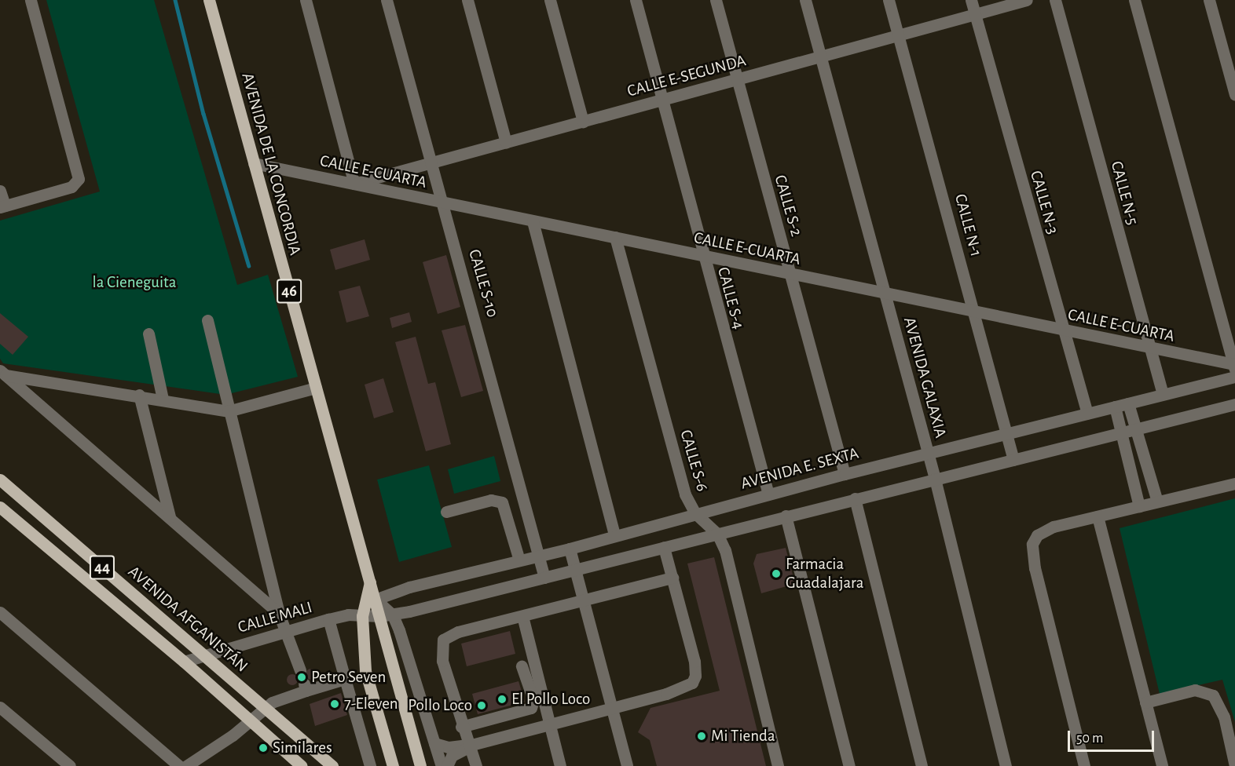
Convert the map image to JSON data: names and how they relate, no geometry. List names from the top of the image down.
{
  "streets": {
    "main road": [
      "AVENIDA DE LA CONCORDIA",
      "46",
      "44",
      "AVENIDA AFGANISTÁN"
    ],
    "street": [
      "CALLE E-SEGUNDA",
      "CALLE E-CUARTA",
      "CALLE N-5",
      "CALLE N-3",
      "CALLE S-2",
      "CALLE N-1",
      "CALLE S-10",
      "CALLE S-4",
      "AVENIDA GALAXIA",
      "CALLE S-6",
      "AVENIDA E. SEXTA",
      "CALLE MALI"
    ]
  },
  "crossings": [
    ["CALLE E-SEGUNDA", "CALLE E-CUARTA"],
    ["CALLE E-SEGUNDA", "CALLE N-3"],
    ["CALLE E-SEGUNDA", "CALLE S-2"],
    ["CALLE E-SEGUNDA", "CALLE N-1"],
    ["CALLE E-SEGUNDA", "CALLE S-10"],
    ["CALLE E-SEGUNDA", "CALLE S-4"],
    ["CALLE E-SEGUNDA", "AVENIDA GALAXIA"],
    ["AVENIDA DE LA CONCORDIA", "CALLE E-CUARTA"],
    ["AVENIDA DE LA CONCORDIA", "46"],
    ["AVENIDA DE LA CONCORDIA", "AVENIDA E. SEXTA"],
    ["AVENIDA DE LA CONCORDIA", "CALLE MALI"],
    ["CALLE E-CUARTA", "CALLE N-5"],
    ["CALLE E-CUARTA", "CALLE N-3"],
    ["CALLE E-CUARTA", "CALLE S-2"],
    ["CALLE E-CUARTA", "CALLE N-1"],
    ["CALLE E-CUARTA", "CALLE S-10"],
    ["CALLE E-CUARTA", "CALLE S-4"],
    ["CALLE E-CUARTA", "AVENIDA GALAXIA"],
    ["CALLE E-CUARTA", "CALLE S-6"],
    ["CALLE N-5", "AVENIDA E. SEXTA"],
    ["CALLE N-3", "AVENIDA E. SEXTA"],
    ["CALLE S-2", "AVENIDA E. SEXTA"],
    ["CALLE N-1", "AVENIDA E. SEXTA"],
    ["CALLE S-10", "AVENIDA E. SEXTA"],
    ["46", "AVENIDA E. SEXTA"],
    ["46", "CALLE MALI"],
    ["CALLE S-4", "AVENIDA E. SEXTA"],
    ["AVENIDA GALAXIA", "AVENIDA E. SEXTA"],
    ["CALLE S-6", "AVENIDA E. SEXTA"],
    ["AVENIDA E. SEXTA", "CALLE MALI"],
    ["CALLE MALI", "AVENIDA AFGANISTÁN"]
  ],
  "parks": ["la Cieneguita"],
  "places": [
    "Farmacia Guadalajara",
    "Petro Seven",
    "El Pollo Loco",
    "7-Eleven",
    "Pollo Loco",
    "Mi Tienda",
    "Similares"
  ],
  "scale_bar": "50 m"
}
